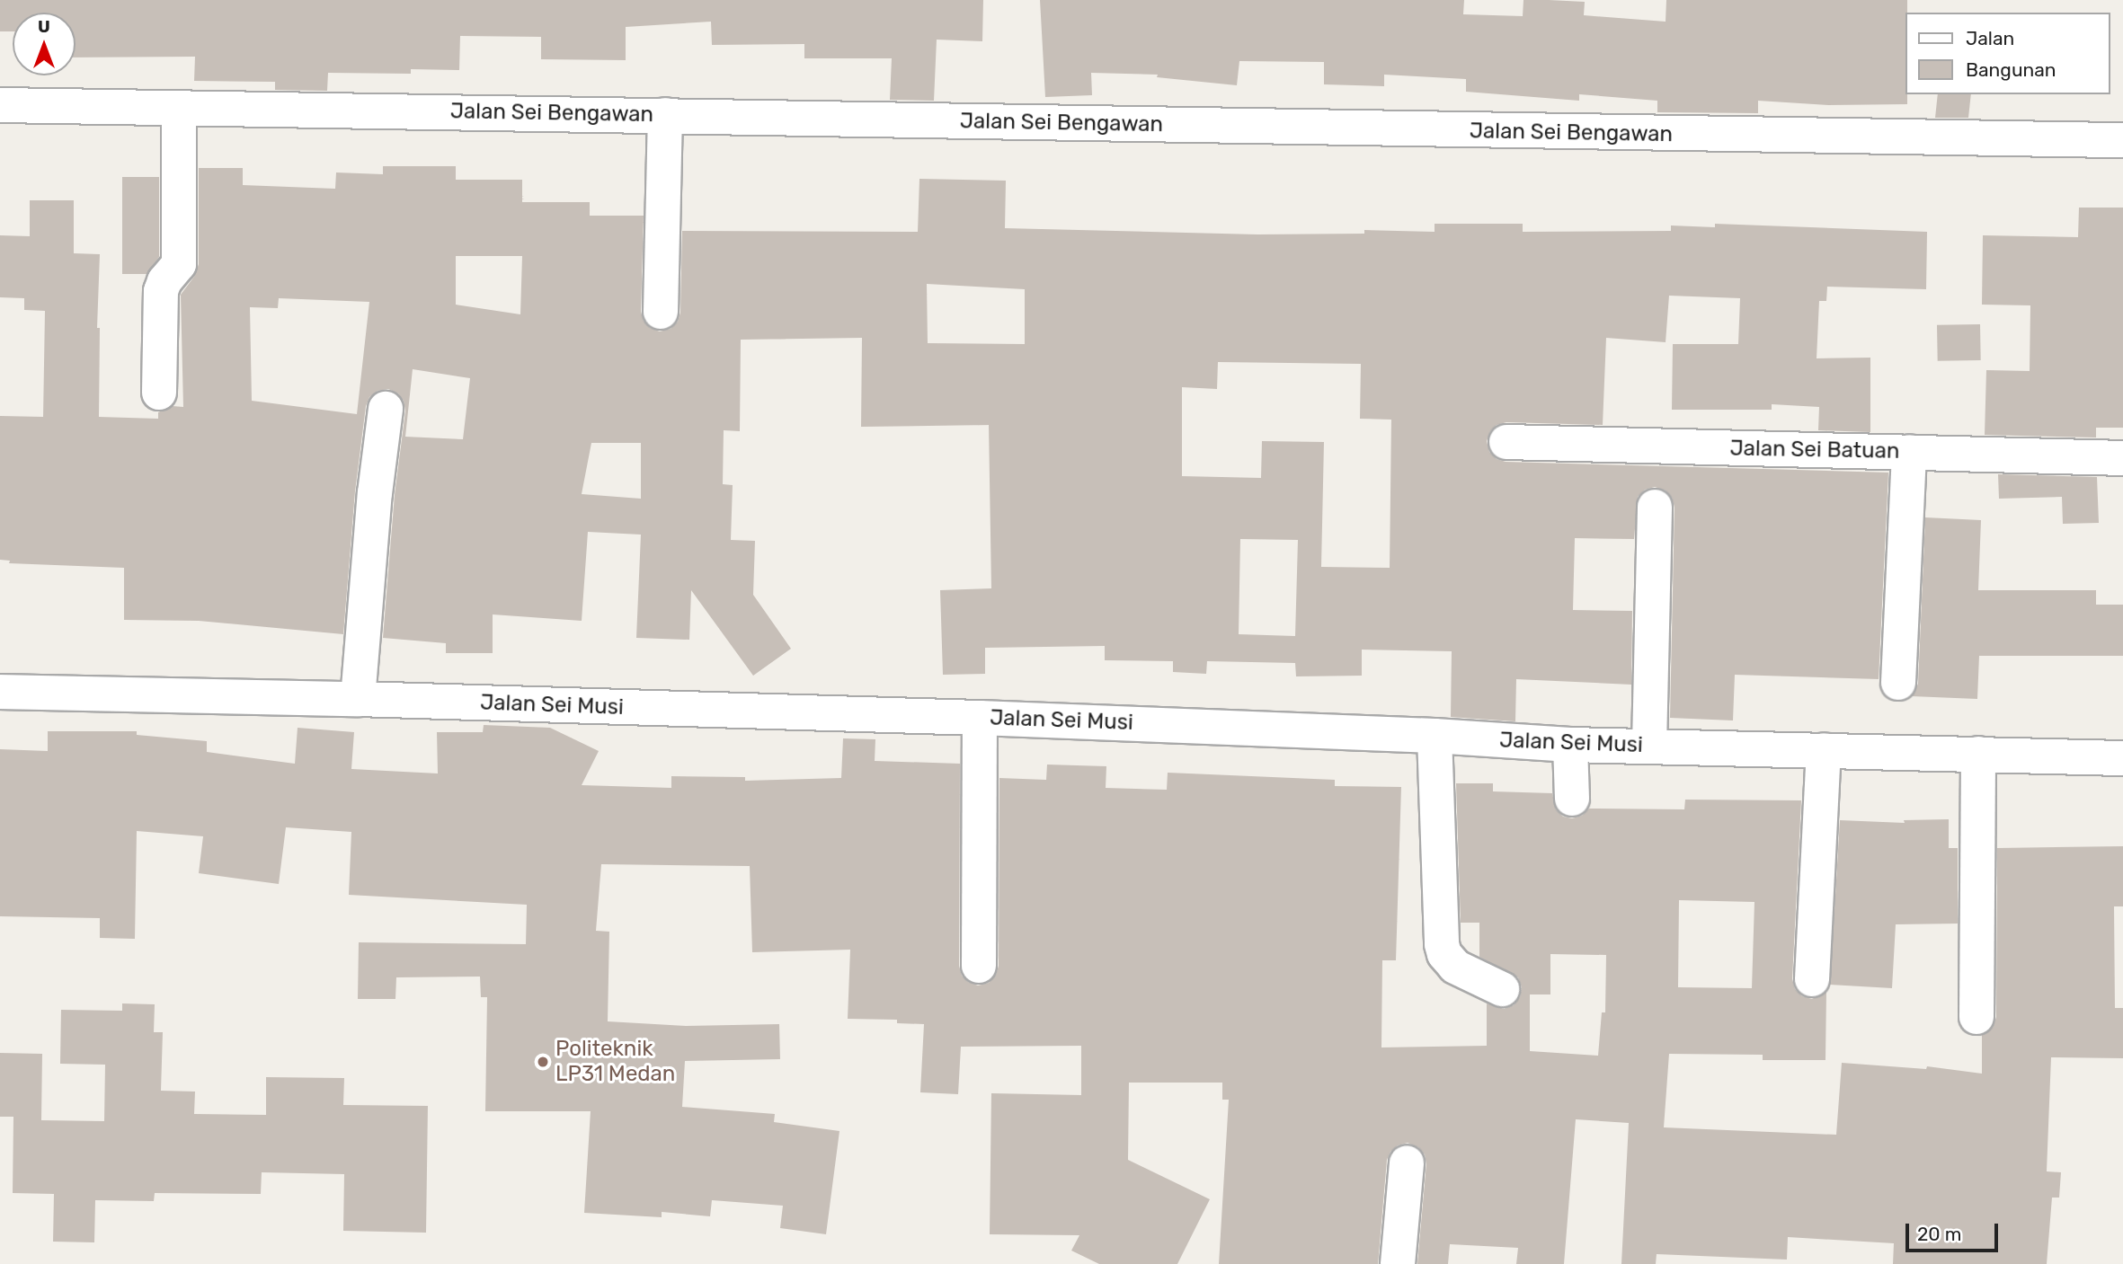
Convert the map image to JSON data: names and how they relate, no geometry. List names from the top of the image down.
{
  "streets": {
    "street": ["Jalan Sei Bengawan", "Jalan Sei Batuan", "Jalan Sei Musi"]
  },
  "places": ["Politeknik LP31 Medan"],
  "legend": ["Jalan", "Bangunan"],
  "scale_bar": "20 m",
  "north": "top"
}
